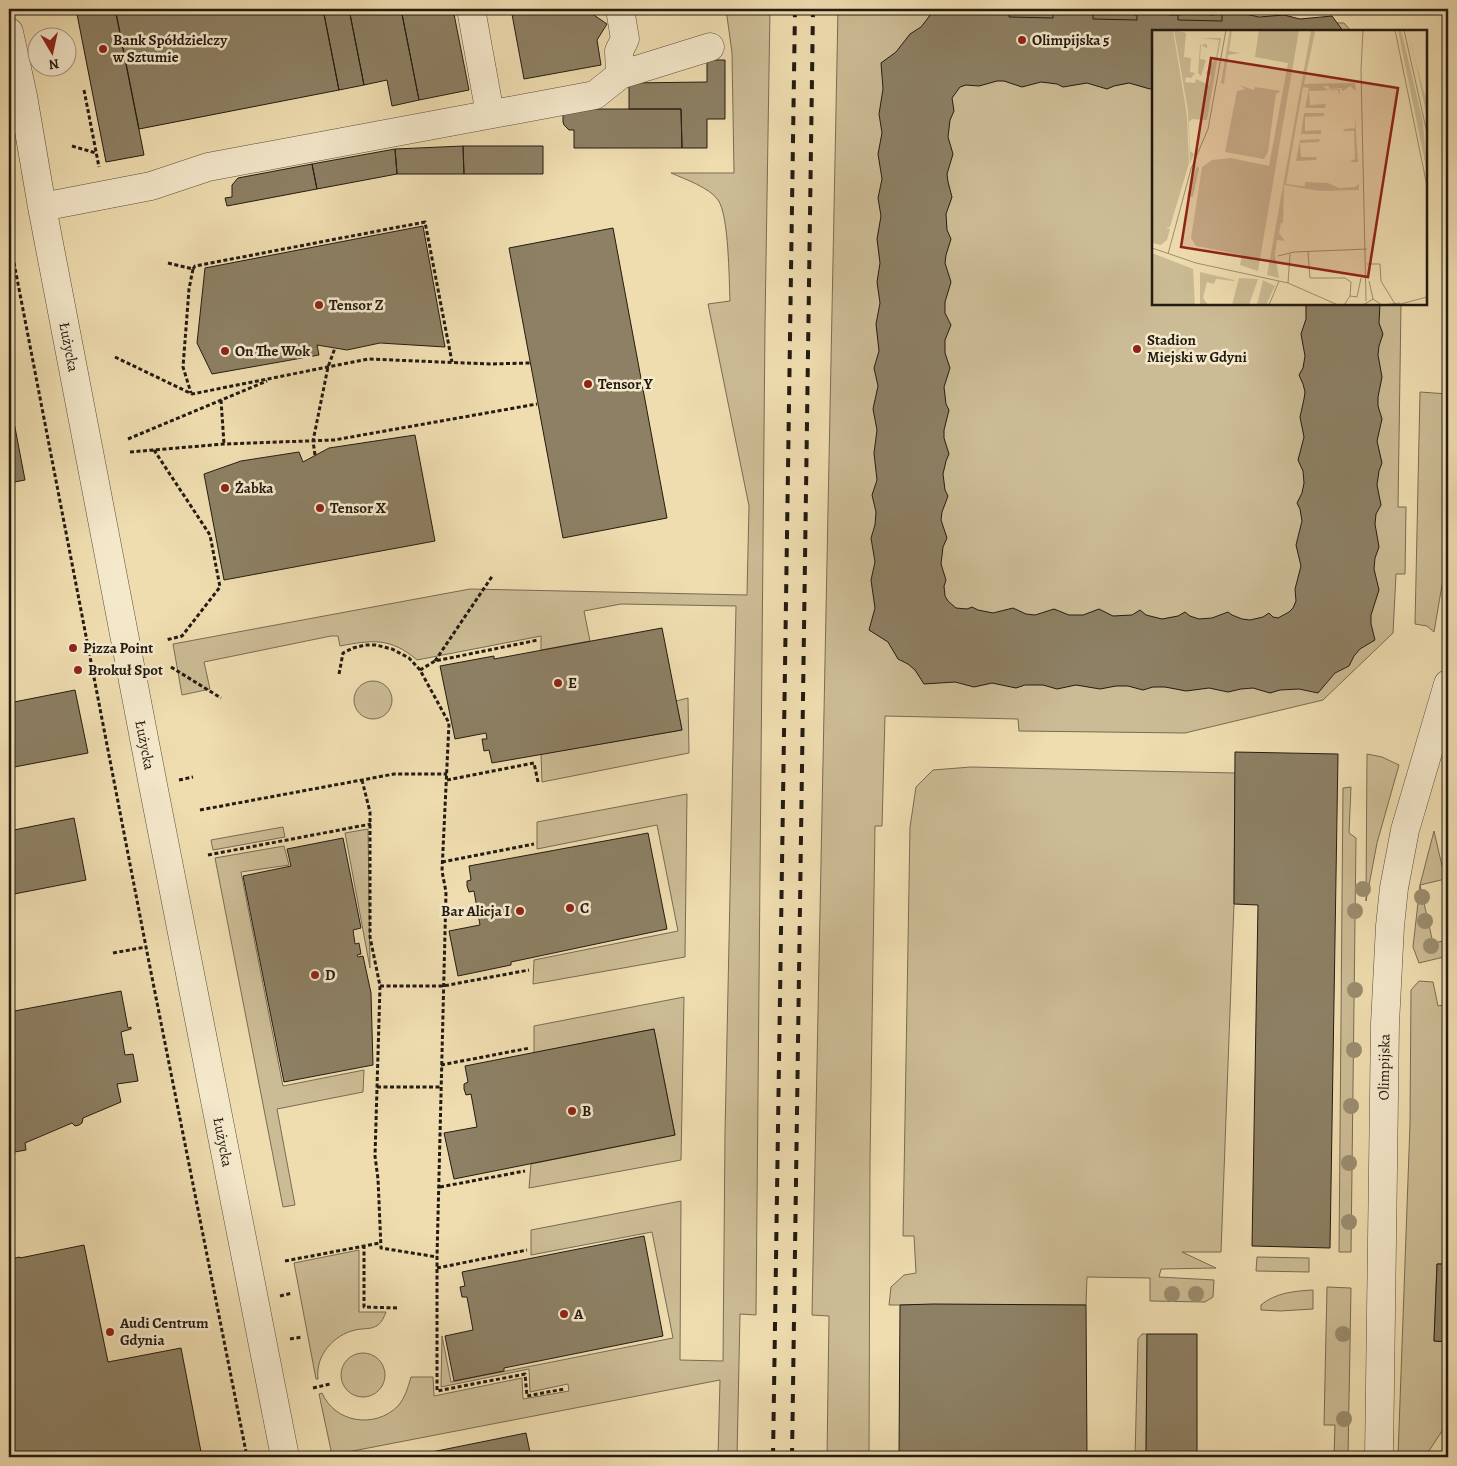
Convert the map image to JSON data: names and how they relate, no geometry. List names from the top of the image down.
{
  "streets": {
    "street": ["Łużycka", "Olimpijska"]
  },
  "places": [
    "Olimpijska 5",
    "Bank Spółdzielczy w Sztumie",
    "Tensor Z",
    "Stadion Miejski w Gdyni",
    "On The Wok",
    "Tensor Y",
    "Żabka",
    "Tensor X",
    "Pizza Point",
    "Brokuł Spot",
    "E",
    "C",
    "Bar Alicja I",
    "D",
    "B",
    "A",
    "Audi Centrum Gdynia"
  ],
  "north": "bottom"
}
